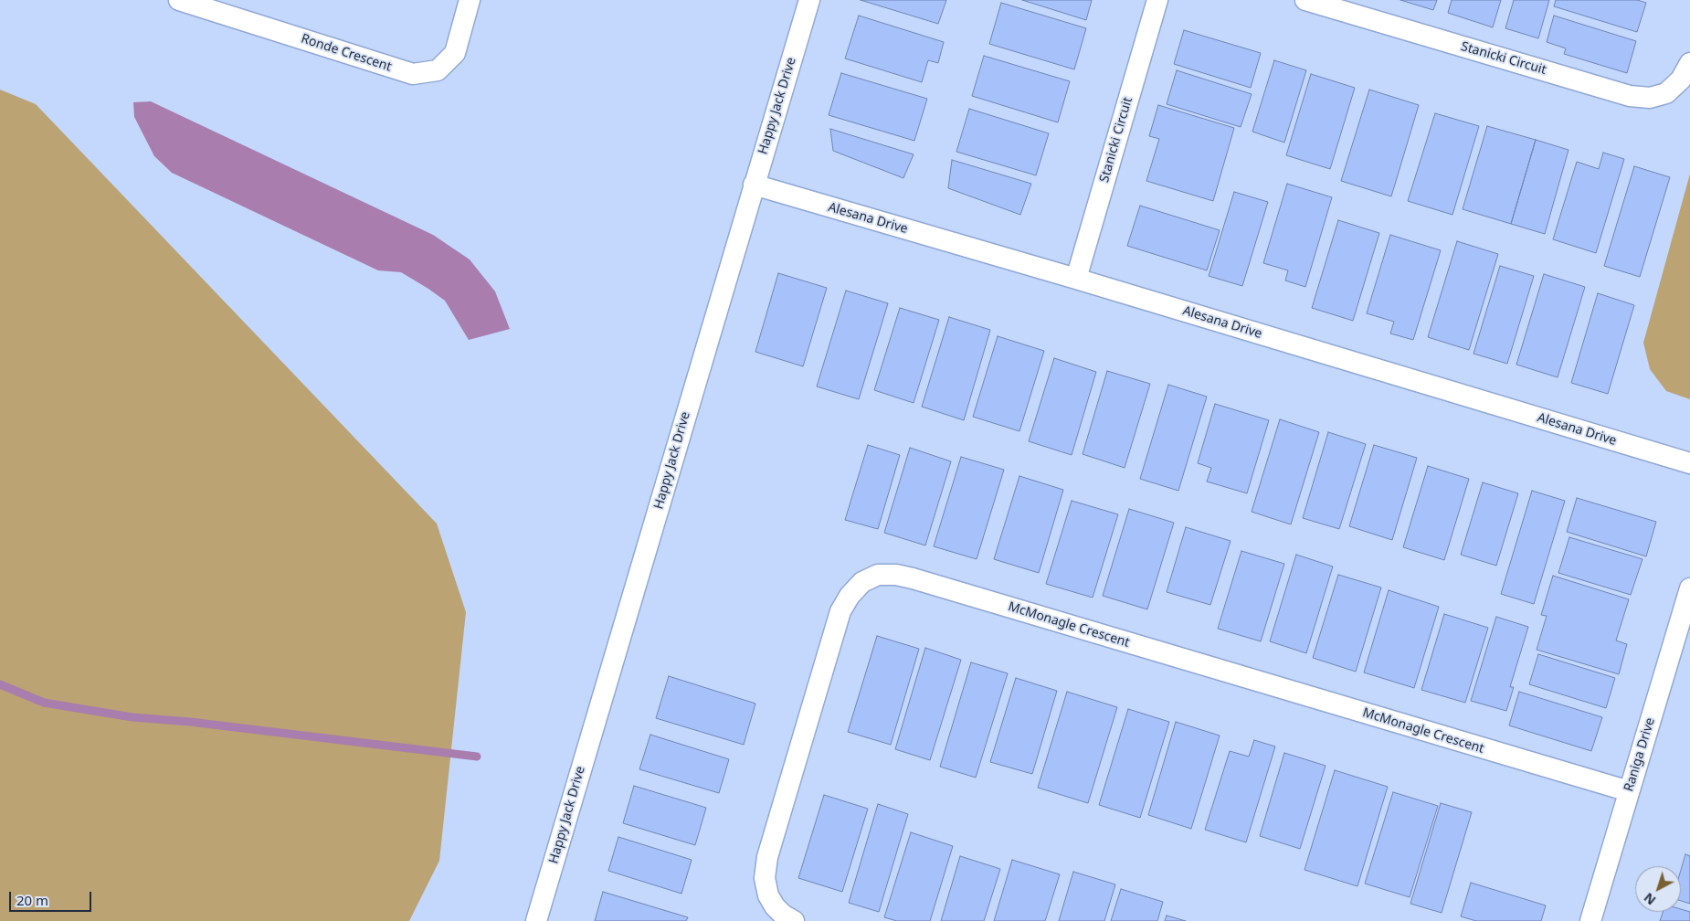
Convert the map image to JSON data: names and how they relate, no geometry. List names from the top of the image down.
{
  "streets": {
    "street": [
      "Ronde Crescent",
      "Stanicki Circuit",
      "Happy Jack Drive",
      "Alesana Drive",
      "McMonagle Crescent",
      "Raniga Drive"
    ]
  },
  "crossings": [
    ["Stanicki Circuit", "Alesana Drive"],
    ["Happy Jack Drive", "Alesana Drive"],
    ["McMonagle Crescent", "Raniga Drive"]
  ],
  "scale_bar": "20 m",
  "north": "bottom left"
}
